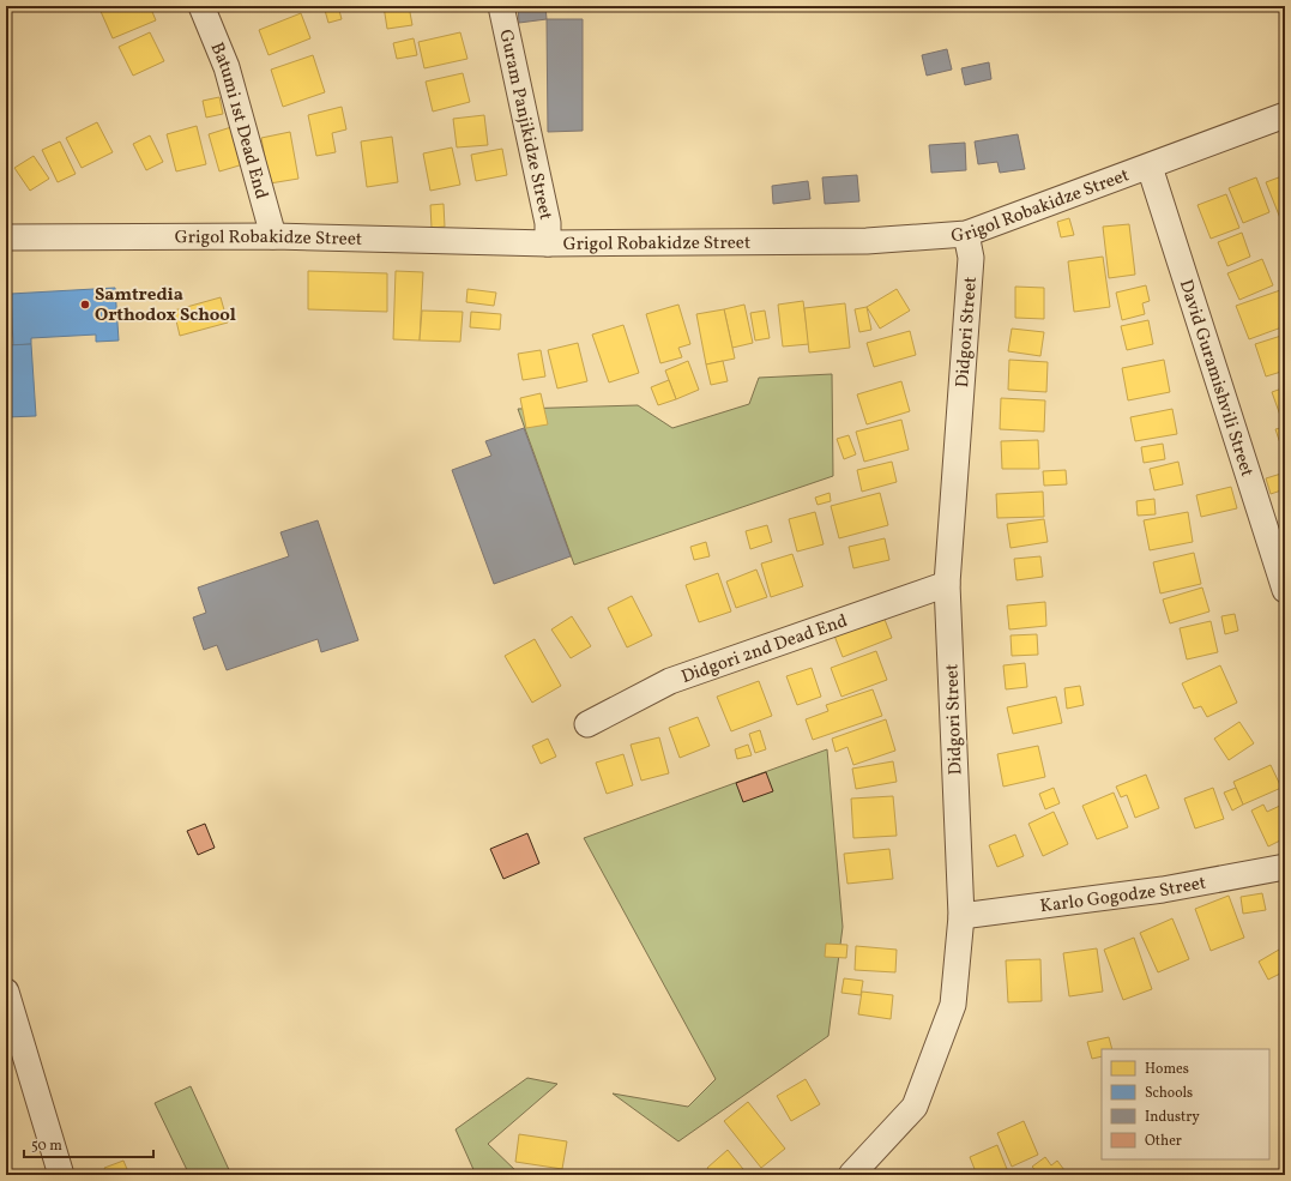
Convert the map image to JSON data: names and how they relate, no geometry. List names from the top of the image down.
{
  "streets": {
    "street": [
      "Batumi 1st Dead End",
      "Guram Panjikidze Street",
      "Grigol Robakidze Street",
      "Didgori Street",
      "David Guramishvili Street",
      "Didgori 2nd Dead End",
      "Karlo Gogodze Street"
    ]
  },
  "crossings": [
    ["Batumi 1st Dead End", "Grigol Robakidze Street"],
    ["Guram Panjikidze Street", "Grigol Robakidze Street"],
    ["Grigol Robakidze Street", "Didgori Street"],
    ["Grigol Robakidze Street", "David Guramishvili Street"],
    ["Didgori Street", "Didgori 2nd Dead End"],
    ["Didgori Street", "Karlo Gogodze Street"]
  ],
  "places": ["Samtredia Orthodox School"],
  "legend": [
    "Homes",
    "Schools",
    "Industry",
    "Other"
  ],
  "scale_bar": "50 m"
}
